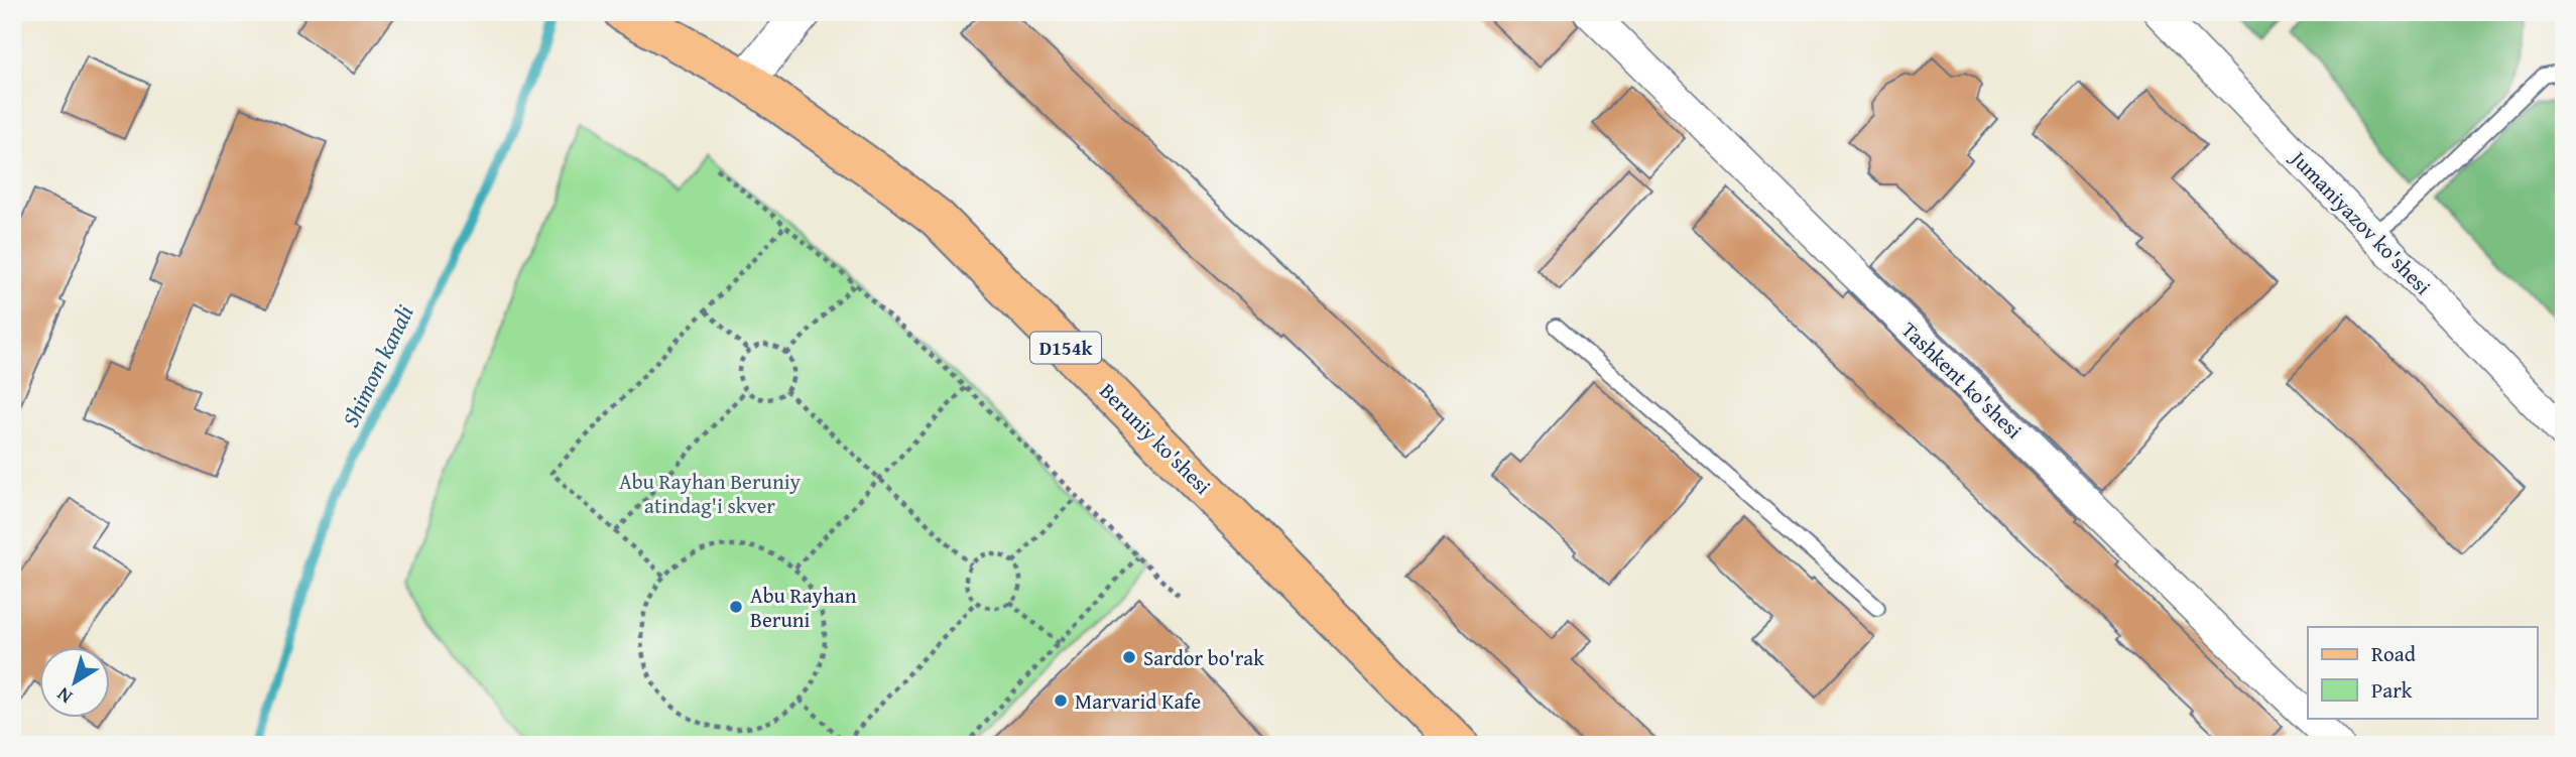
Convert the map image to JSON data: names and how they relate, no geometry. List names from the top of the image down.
{
  "streets": {
    "main road": ["D154k", "Beruniy ko'shesi"],
    "street": ["Jumaniyazov ko'shesi", "Tashkent ko'shesi"]
  },
  "water": ["Shimom kanali"],
  "parks": ["Abu Rayhan Beruniy atindag'i skver"],
  "places": ["Abu Rayhan Beruni", "Sardor bo'rak", "Marvarid Kafe"],
  "legend": ["Road", "Park"],
  "north": "bottom left"
}
